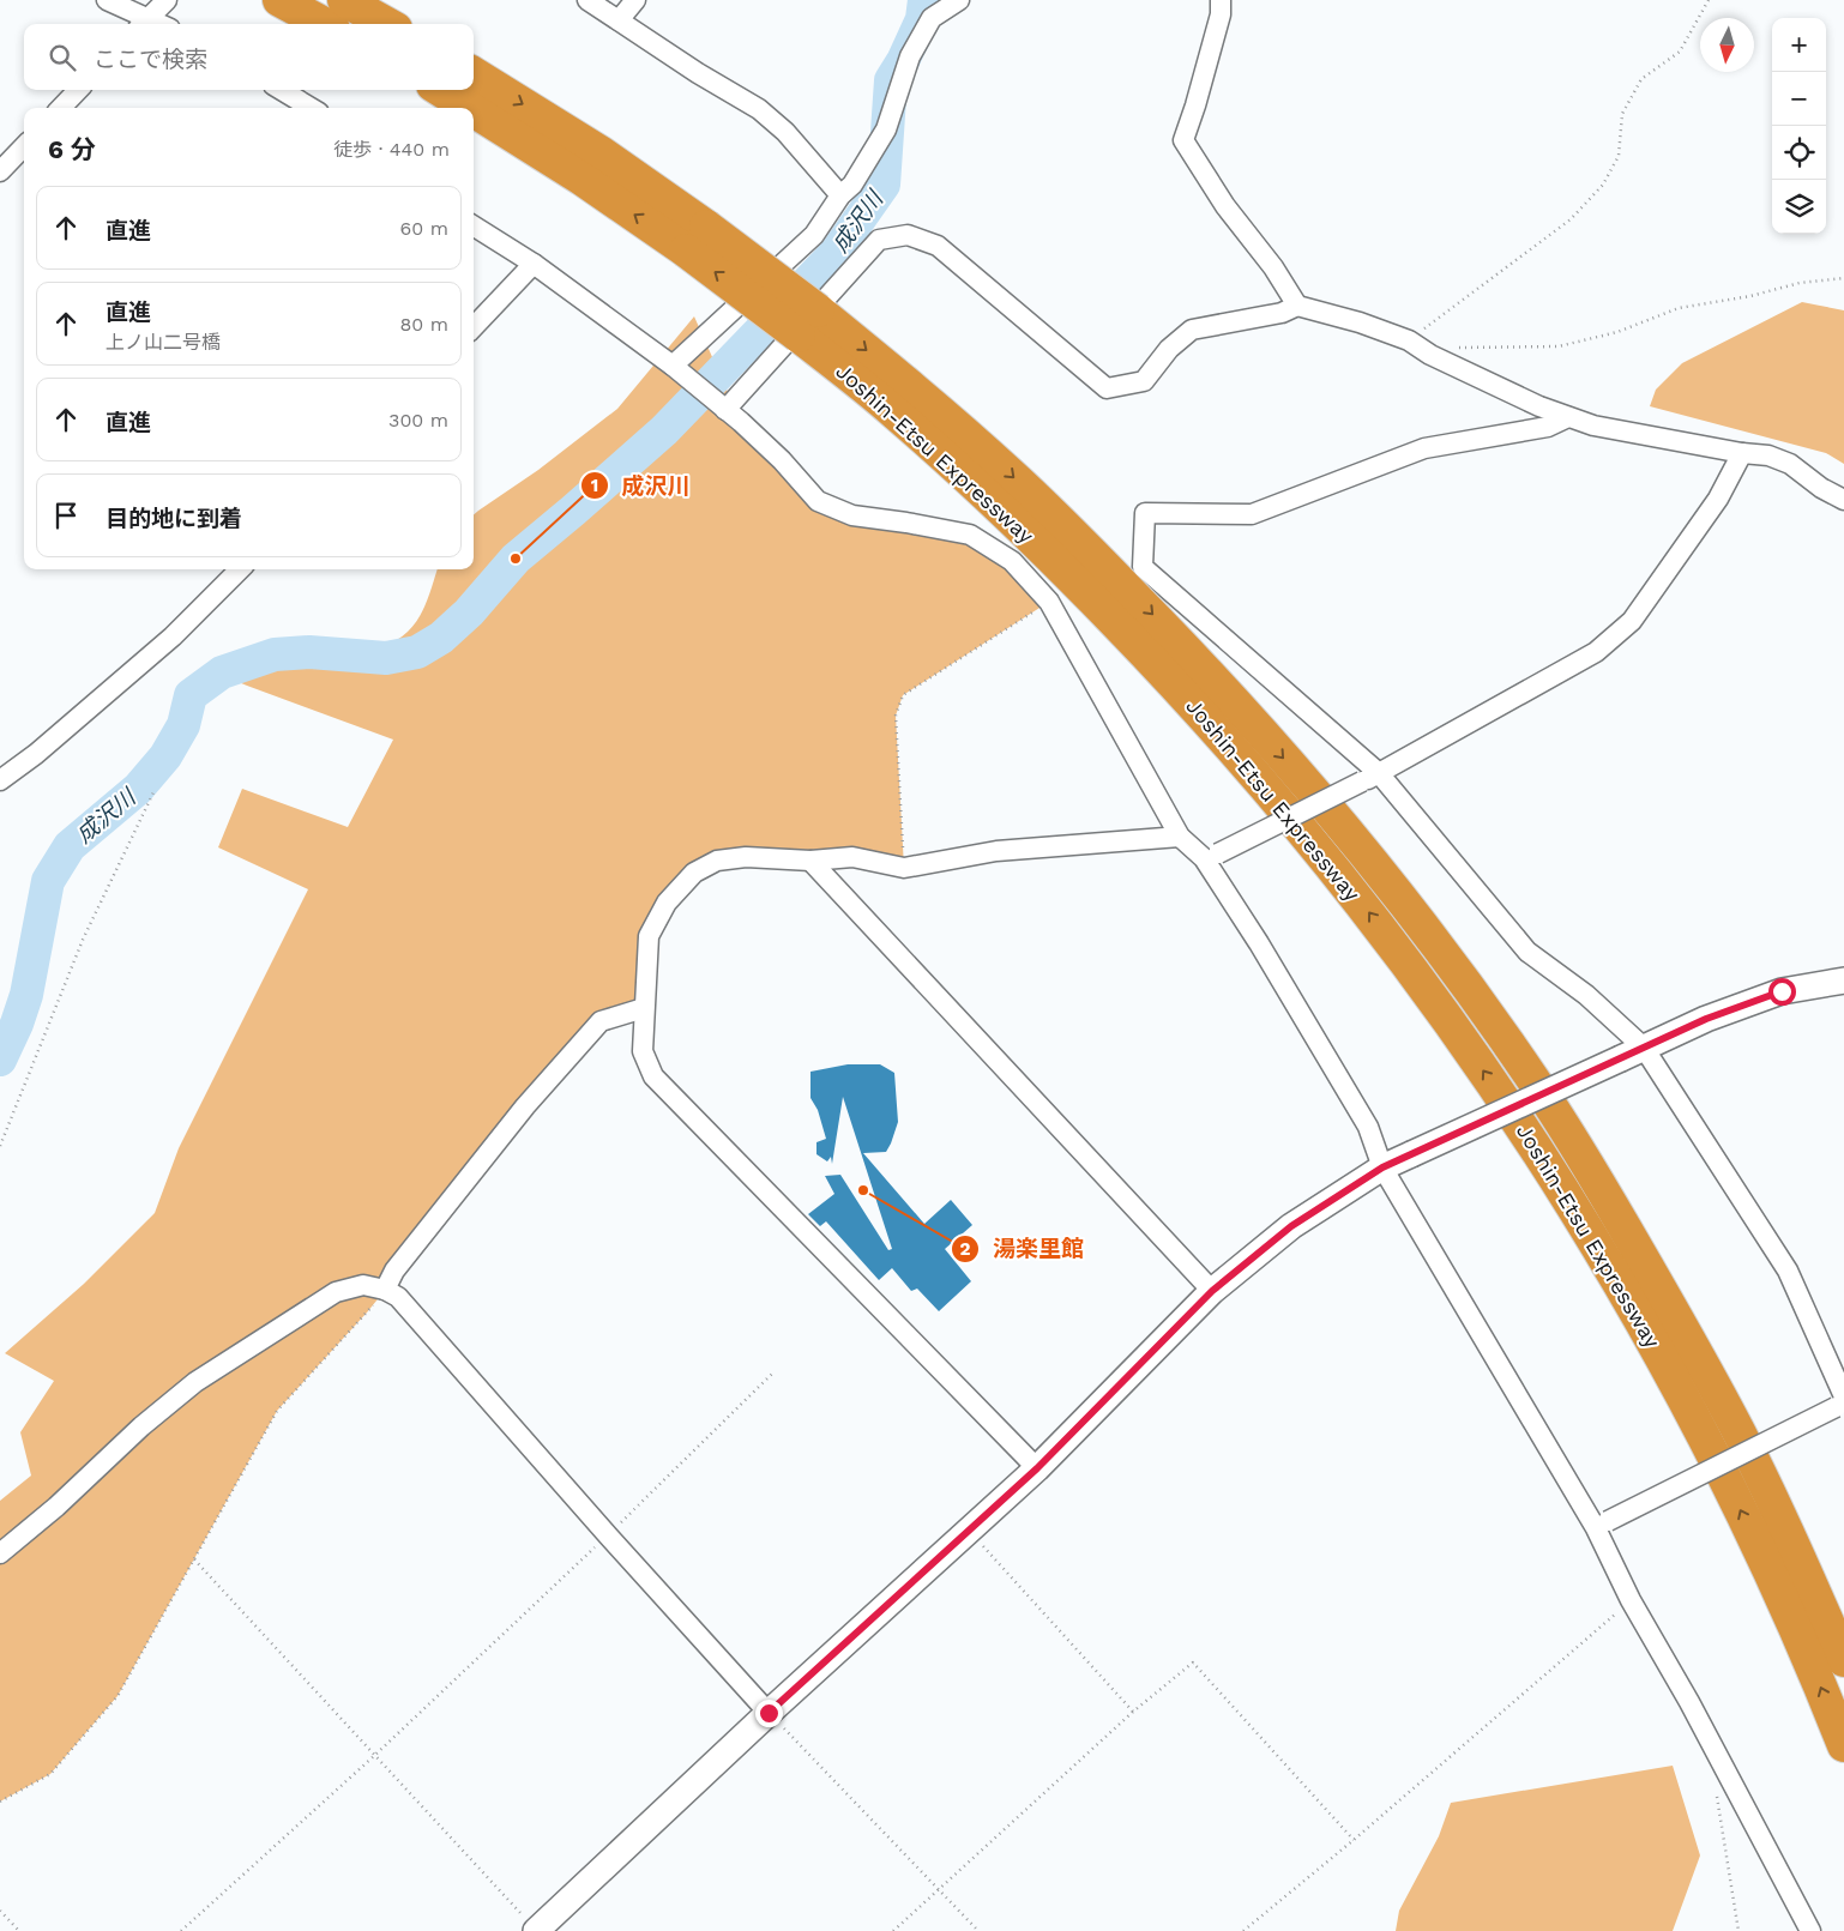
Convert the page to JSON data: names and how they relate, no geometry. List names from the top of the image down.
{
  "streets": {
    "highway": ["Joshin-Etsu Expressway"]
  },
  "water": ["成沢川"],
  "places": ["成沢川", "湯楽里館"],
  "north": "bottom",
  "page": {
    "map_buttons": ["+", "−"],
    "search": "ここで検索",
    "heading": ["6 分", "徒歩 · 440 m"],
    "list": [
      ["直進", "60 m"],
      ["直進", "上ノ山二号橋", "80 m"],
      ["直進", "300 m"],
      "目的地に到着"
    ]
  }
}
